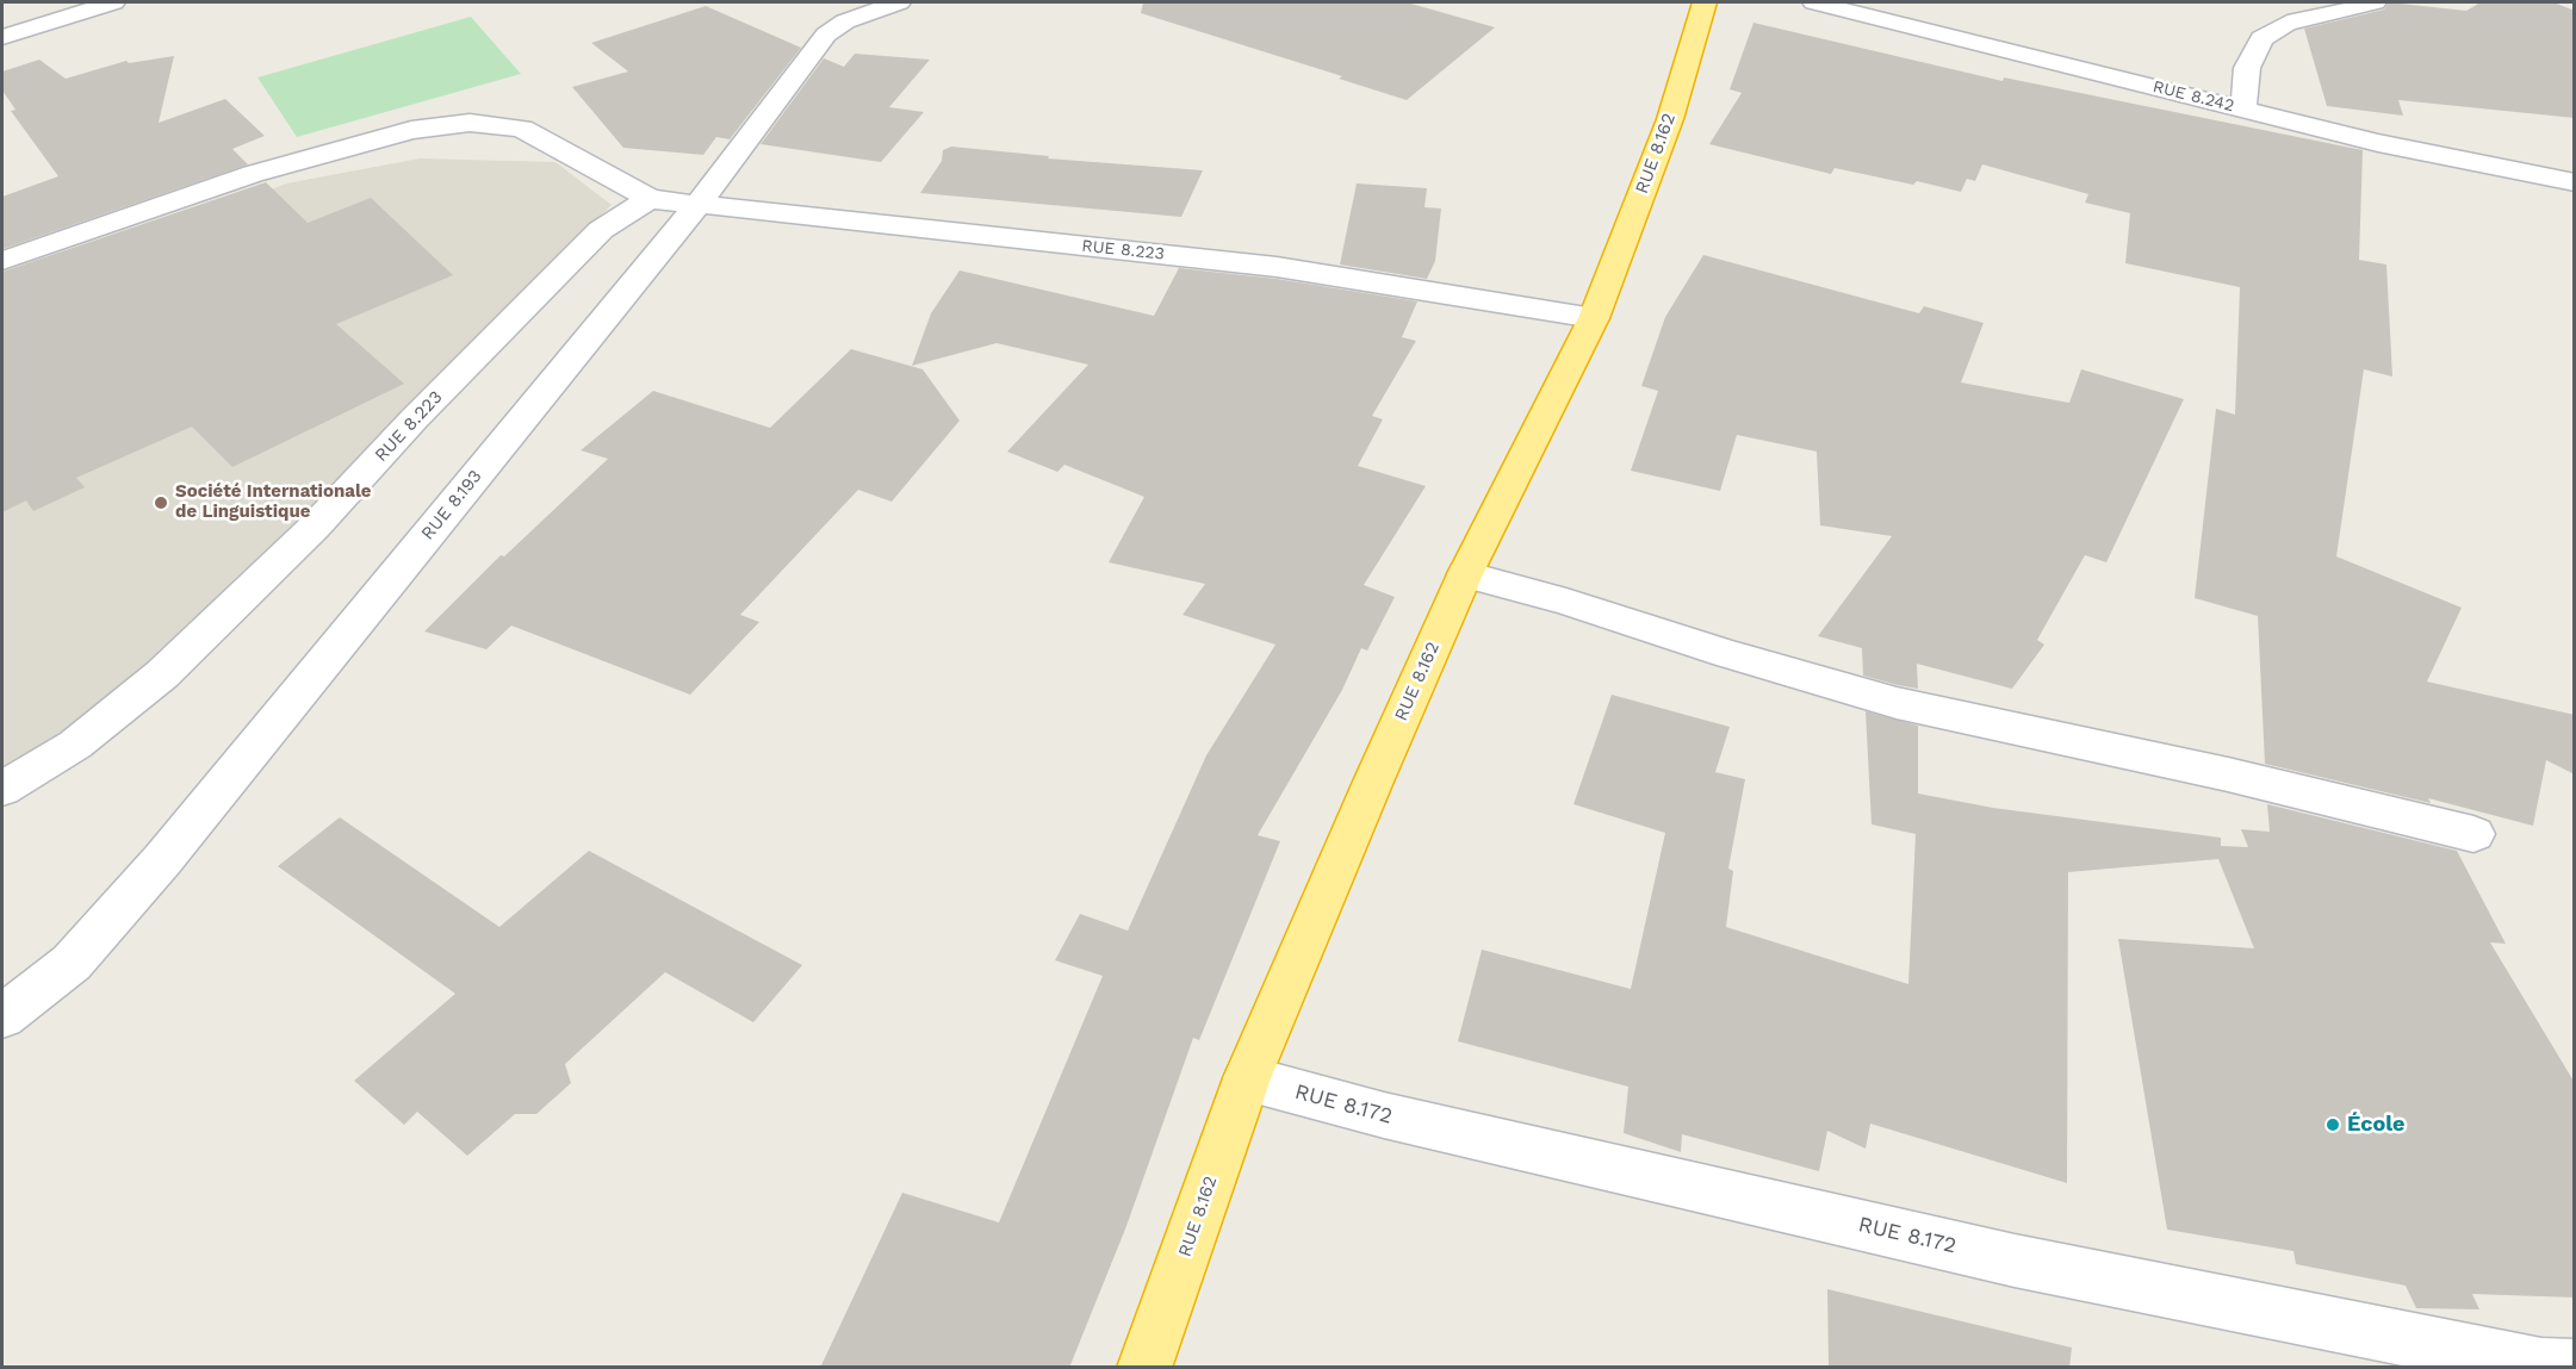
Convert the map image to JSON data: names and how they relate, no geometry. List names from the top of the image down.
{
  "streets": {
    "highway": ["RUE 8.162"],
    "street": [
      "RUE 8.242",
      "RUE 8.223",
      "RUE 8.193",
      "RUE 8.172"
    ]
  },
  "crossings": [
    ["RUE 8.162", "RUE 8.223"],
    ["RUE 8.162", "RUE 8.172"],
    ["RUE 8.223", "RUE 8.193"]
  ],
  "places": ["Société Internationale de Linguistique", "École"]
}
